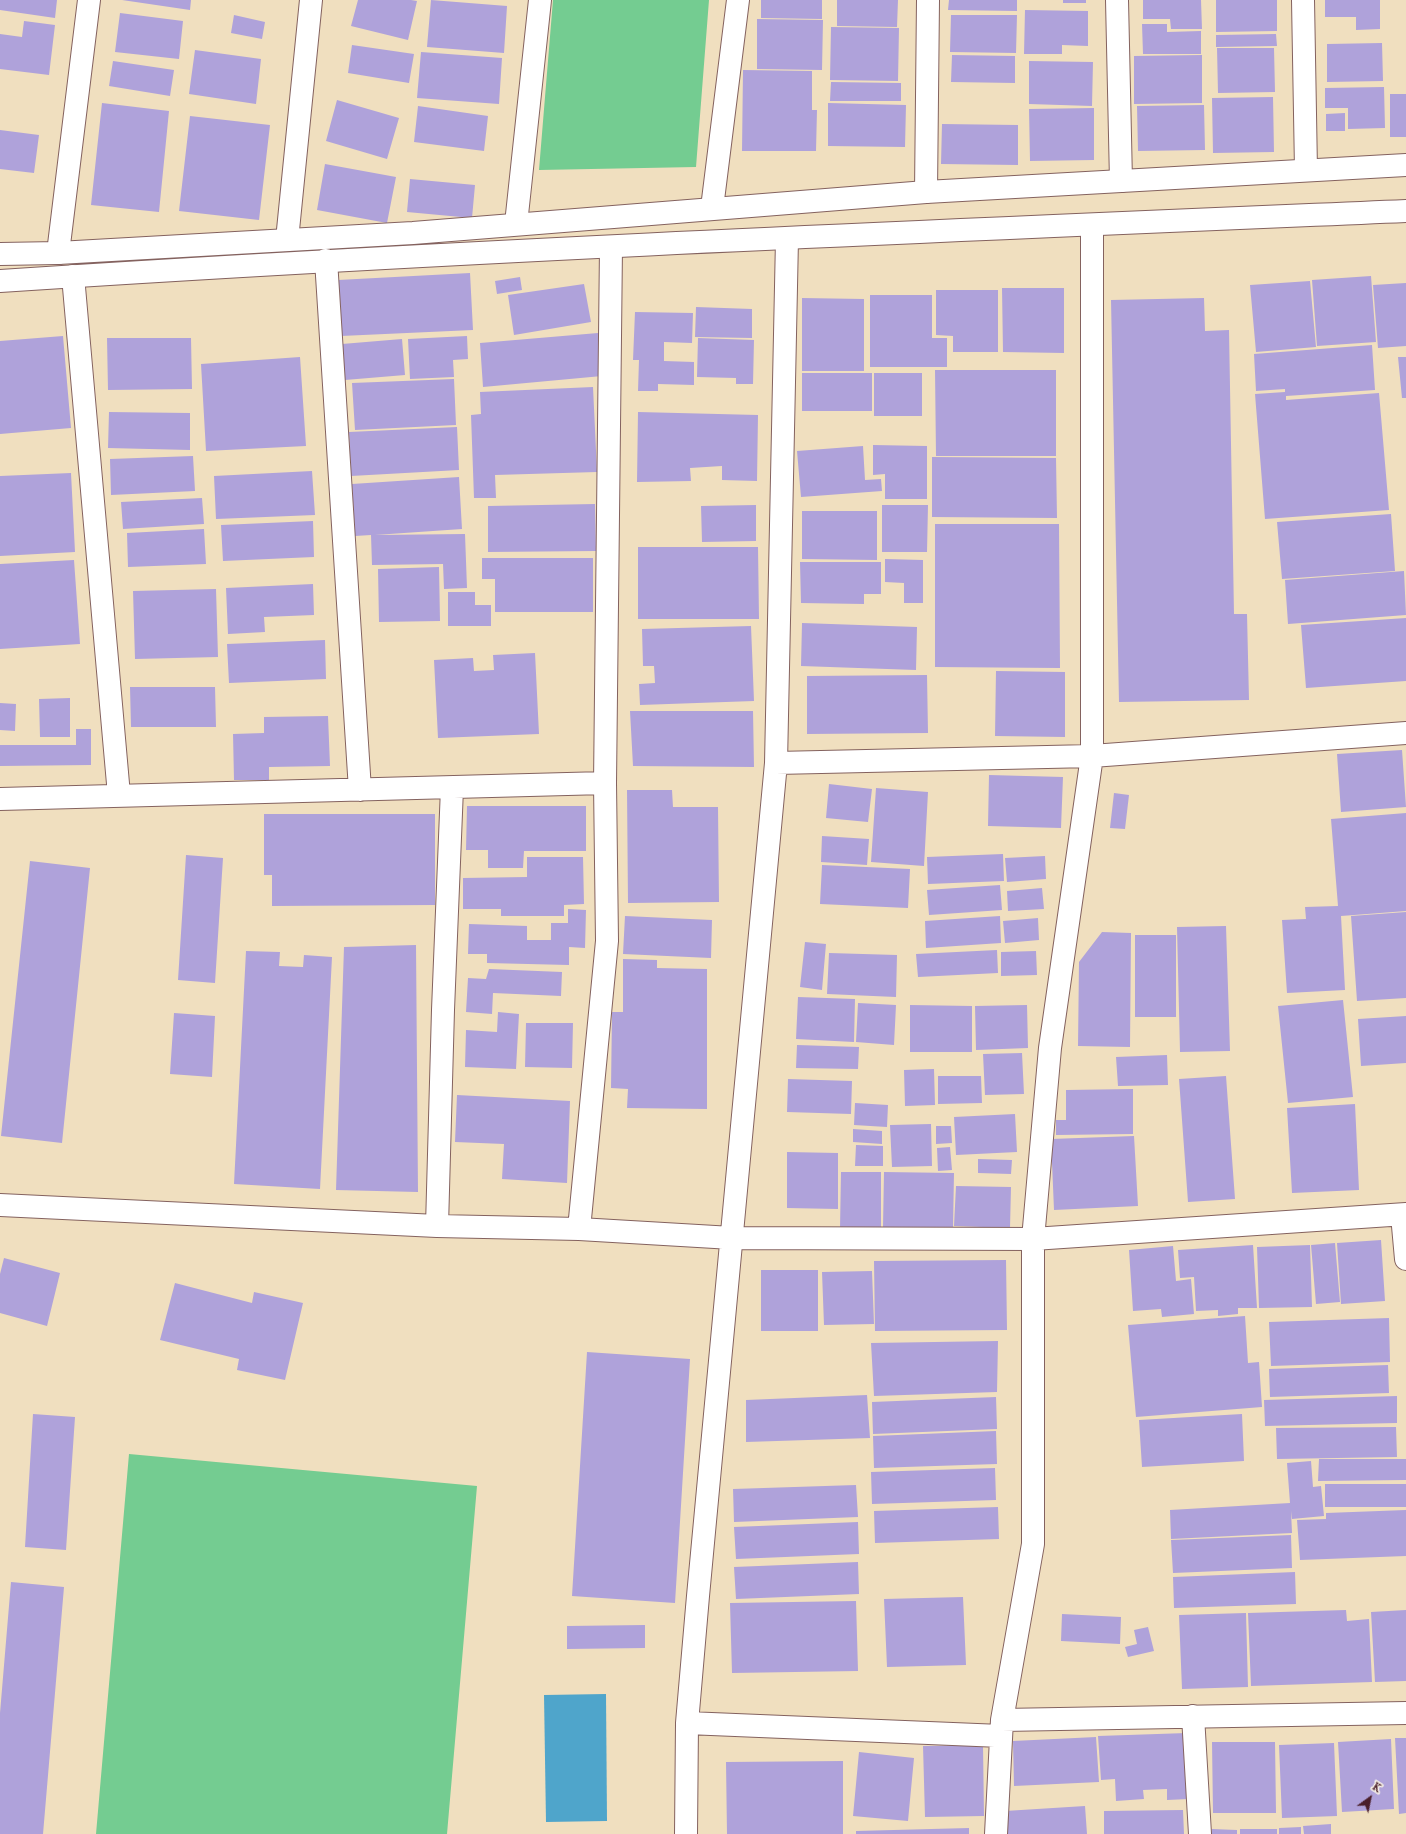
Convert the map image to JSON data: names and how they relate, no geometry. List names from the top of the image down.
{
  "north": "top right"
}
